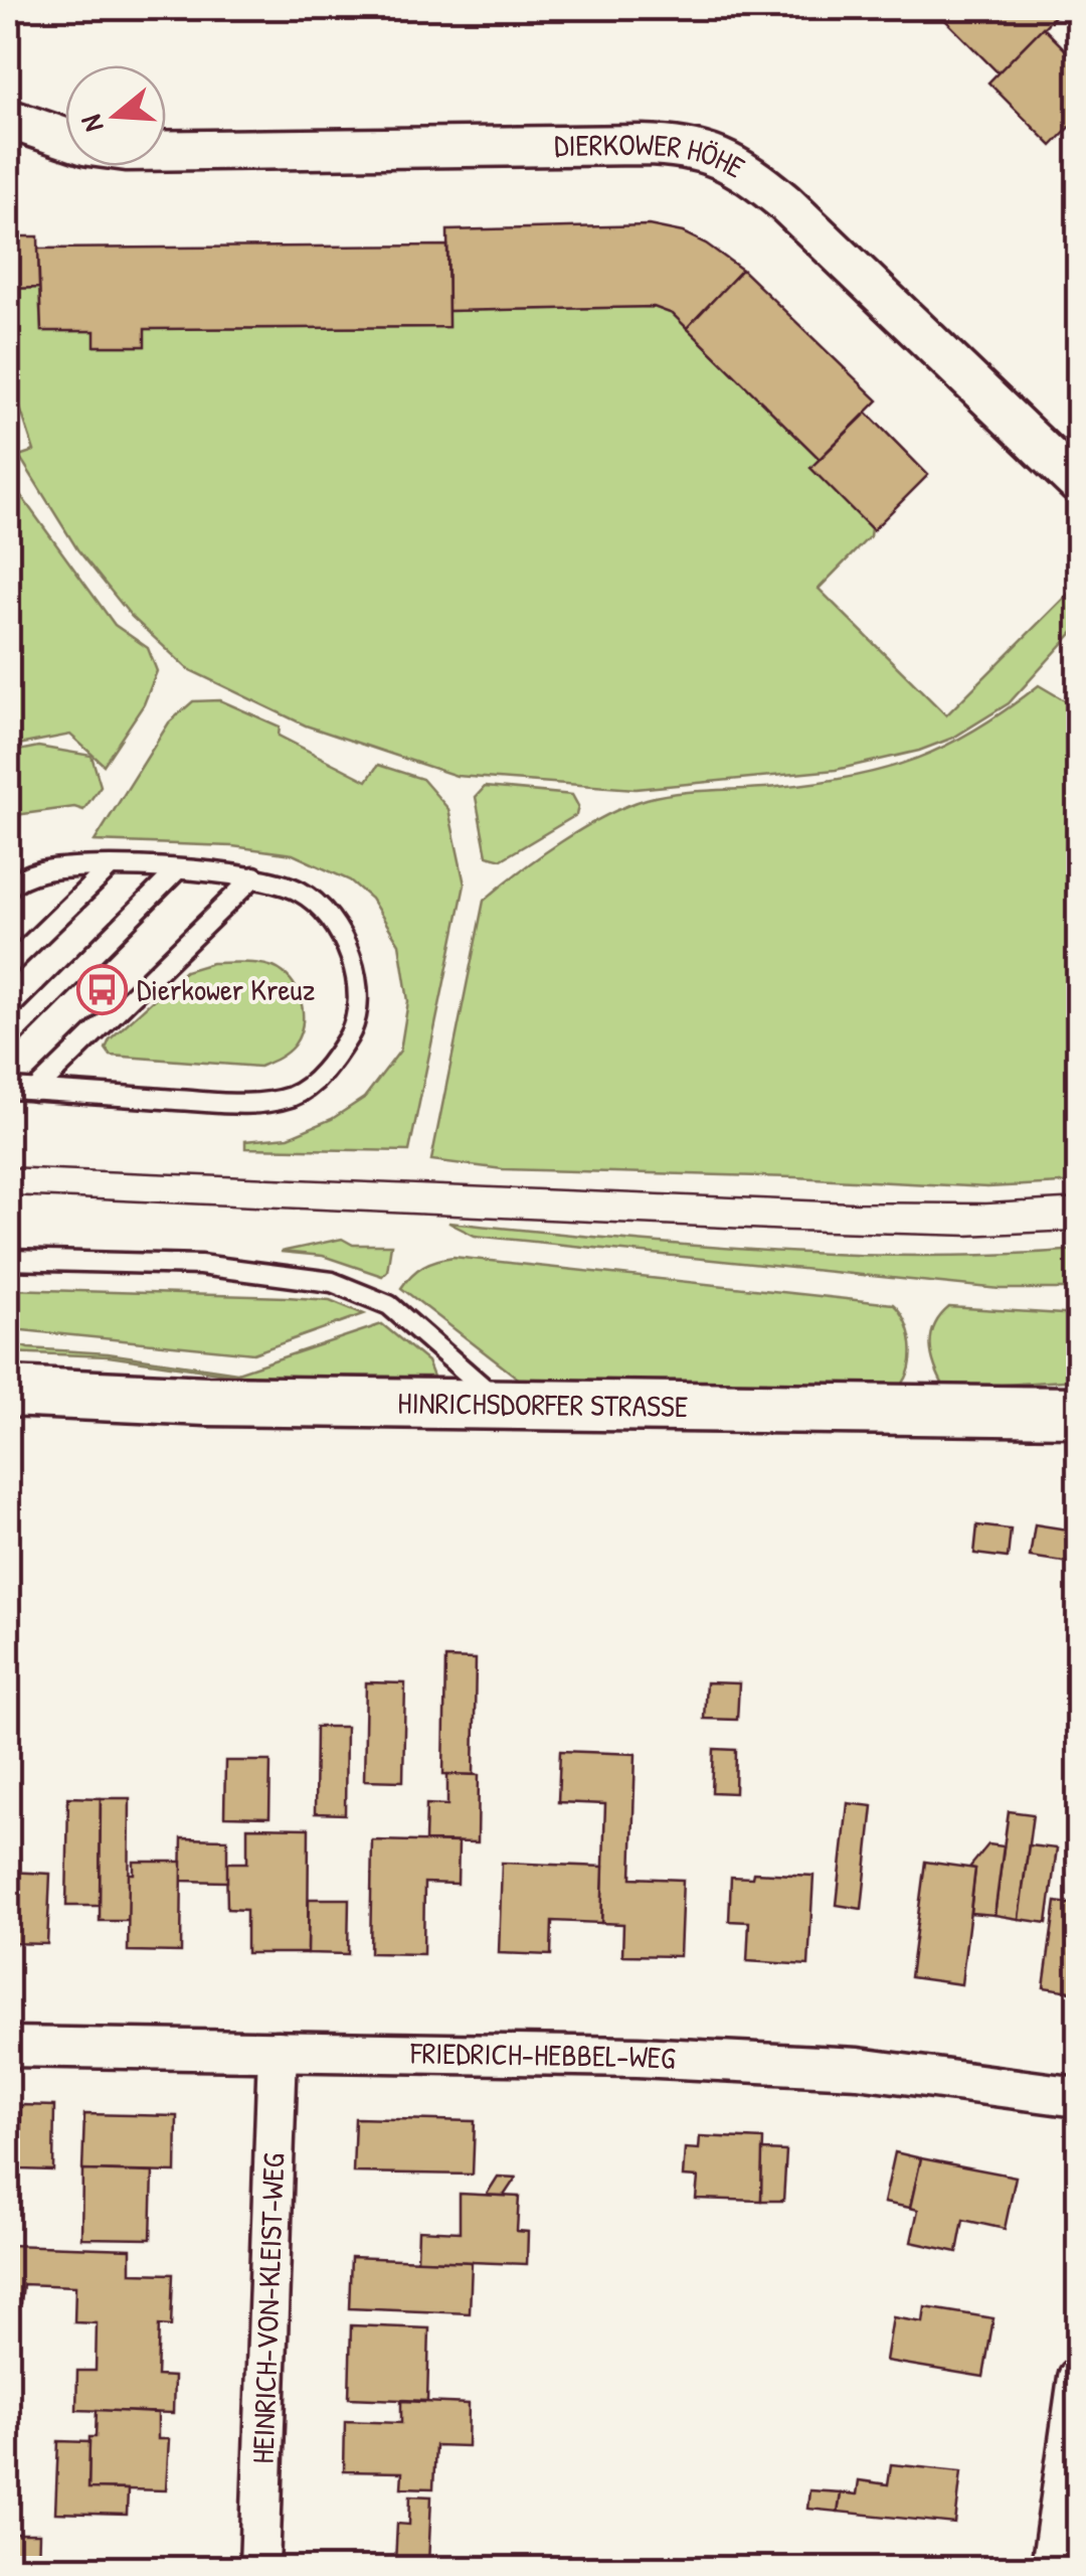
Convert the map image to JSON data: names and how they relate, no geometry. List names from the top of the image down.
{
  "streets": {
    "street": [
      "DIERKOWER HÖHE",
      "HINRICHSDORFER STRASSE",
      "FRIEDRICH-HEBBEL-WEG",
      "HEINRICH-VON-KLEIST-WEG"
    ]
  },
  "crossings": [
    ["FRIEDRICH-HEBBEL-WEG", "HEINRICH-VON-KLEIST-WEG"]
  ],
  "places": {
    "bus stop": ["Dierkower Kreuz"]
  },
  "north": "left"
}
